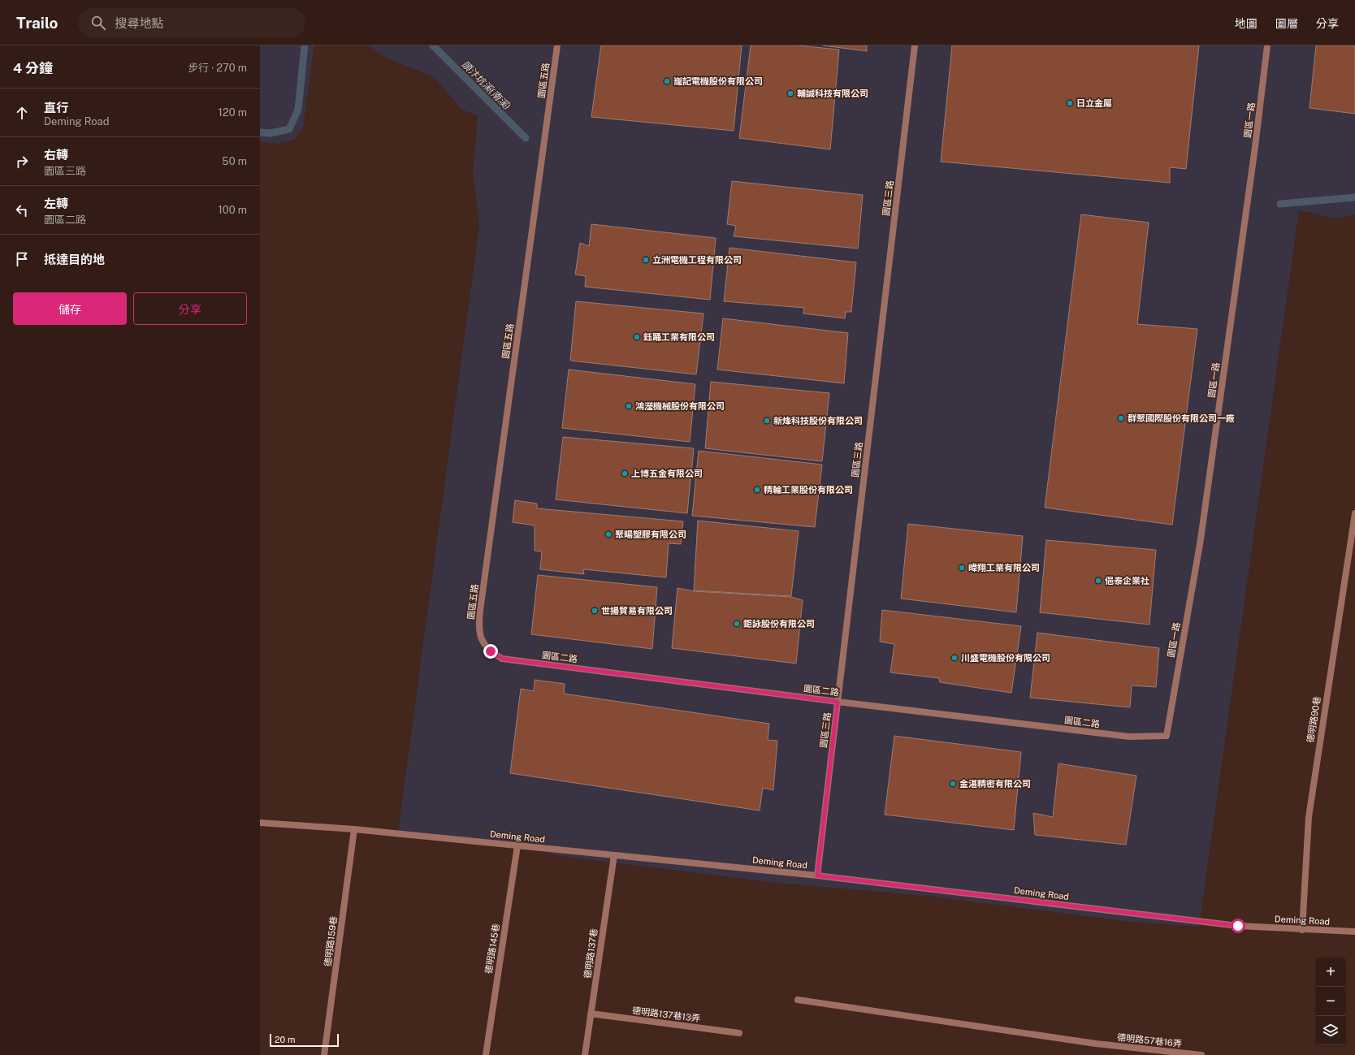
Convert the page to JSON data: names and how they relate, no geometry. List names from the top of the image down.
{
  "streets": {
    "street": [
      "園區五路",
      "園區一路",
      "園區三路",
      "園區二路",
      "德明路90巷",
      "Deming Road",
      "德明路159巷",
      "德明路145巷",
      "德明路137巷",
      "德明路137巷13弄",
      "德明路57巷16弄"
    ]
  },
  "crossings": [
    ["園區五路", "園區二路"],
    ["園區一路", "園區二路"],
    ["園區三路", "園區二路"],
    ["園區三路", "Deming Road"],
    ["德明路90巷", "Deming Road"],
    ["Deming Road", "德明路159巷"],
    ["Deming Road", "德明路145巷"],
    ["Deming Road", "德明路137巷"],
    ["德明路137巷", "德明路137巷13弄"]
  ],
  "water": ["頭汴坑溪(南溪)"],
  "places": [
    "巃記電機股份有限公司",
    "輔誠科技有限公司",
    "日立金屬",
    "立洲電機工程有限公司",
    "鈺踊工業有限公司",
    "鴻瀅機械股份有限公司",
    "群聚國際股份有限公司一廠",
    "新烽科技股份有限公司",
    "上博五金有限公司",
    "精輪工業股份有限公司",
    "聚暘塑膠有限公司",
    "暐翔工業有限公司",
    "俋泰企業社",
    "世揚貿易有限公司",
    "鉅詠股份有限公司",
    "川盛電機股份有限公司",
    "金湛精密有限公司"
  ],
  "scale_bar": "20 m",
  "page": {
    "header": "Trailo",
    "search": "搜尋地點",
    "nav": ["地圖", "圖層", "分享"],
    "heading": ["4 分鐘", "步行 · 270 m"],
    "list": [
      ["直行", "Deming Road", "120 m"],
      ["右轉", "園區三路", "50 m"],
      ["左轉", "園區二路", "100 m"],
      "抵達目的地"
    ],
    "buttons": ["儲存", "分享"],
    "map_buttons": ["+", "−"],
    "scale": "20 m"
  }
}
